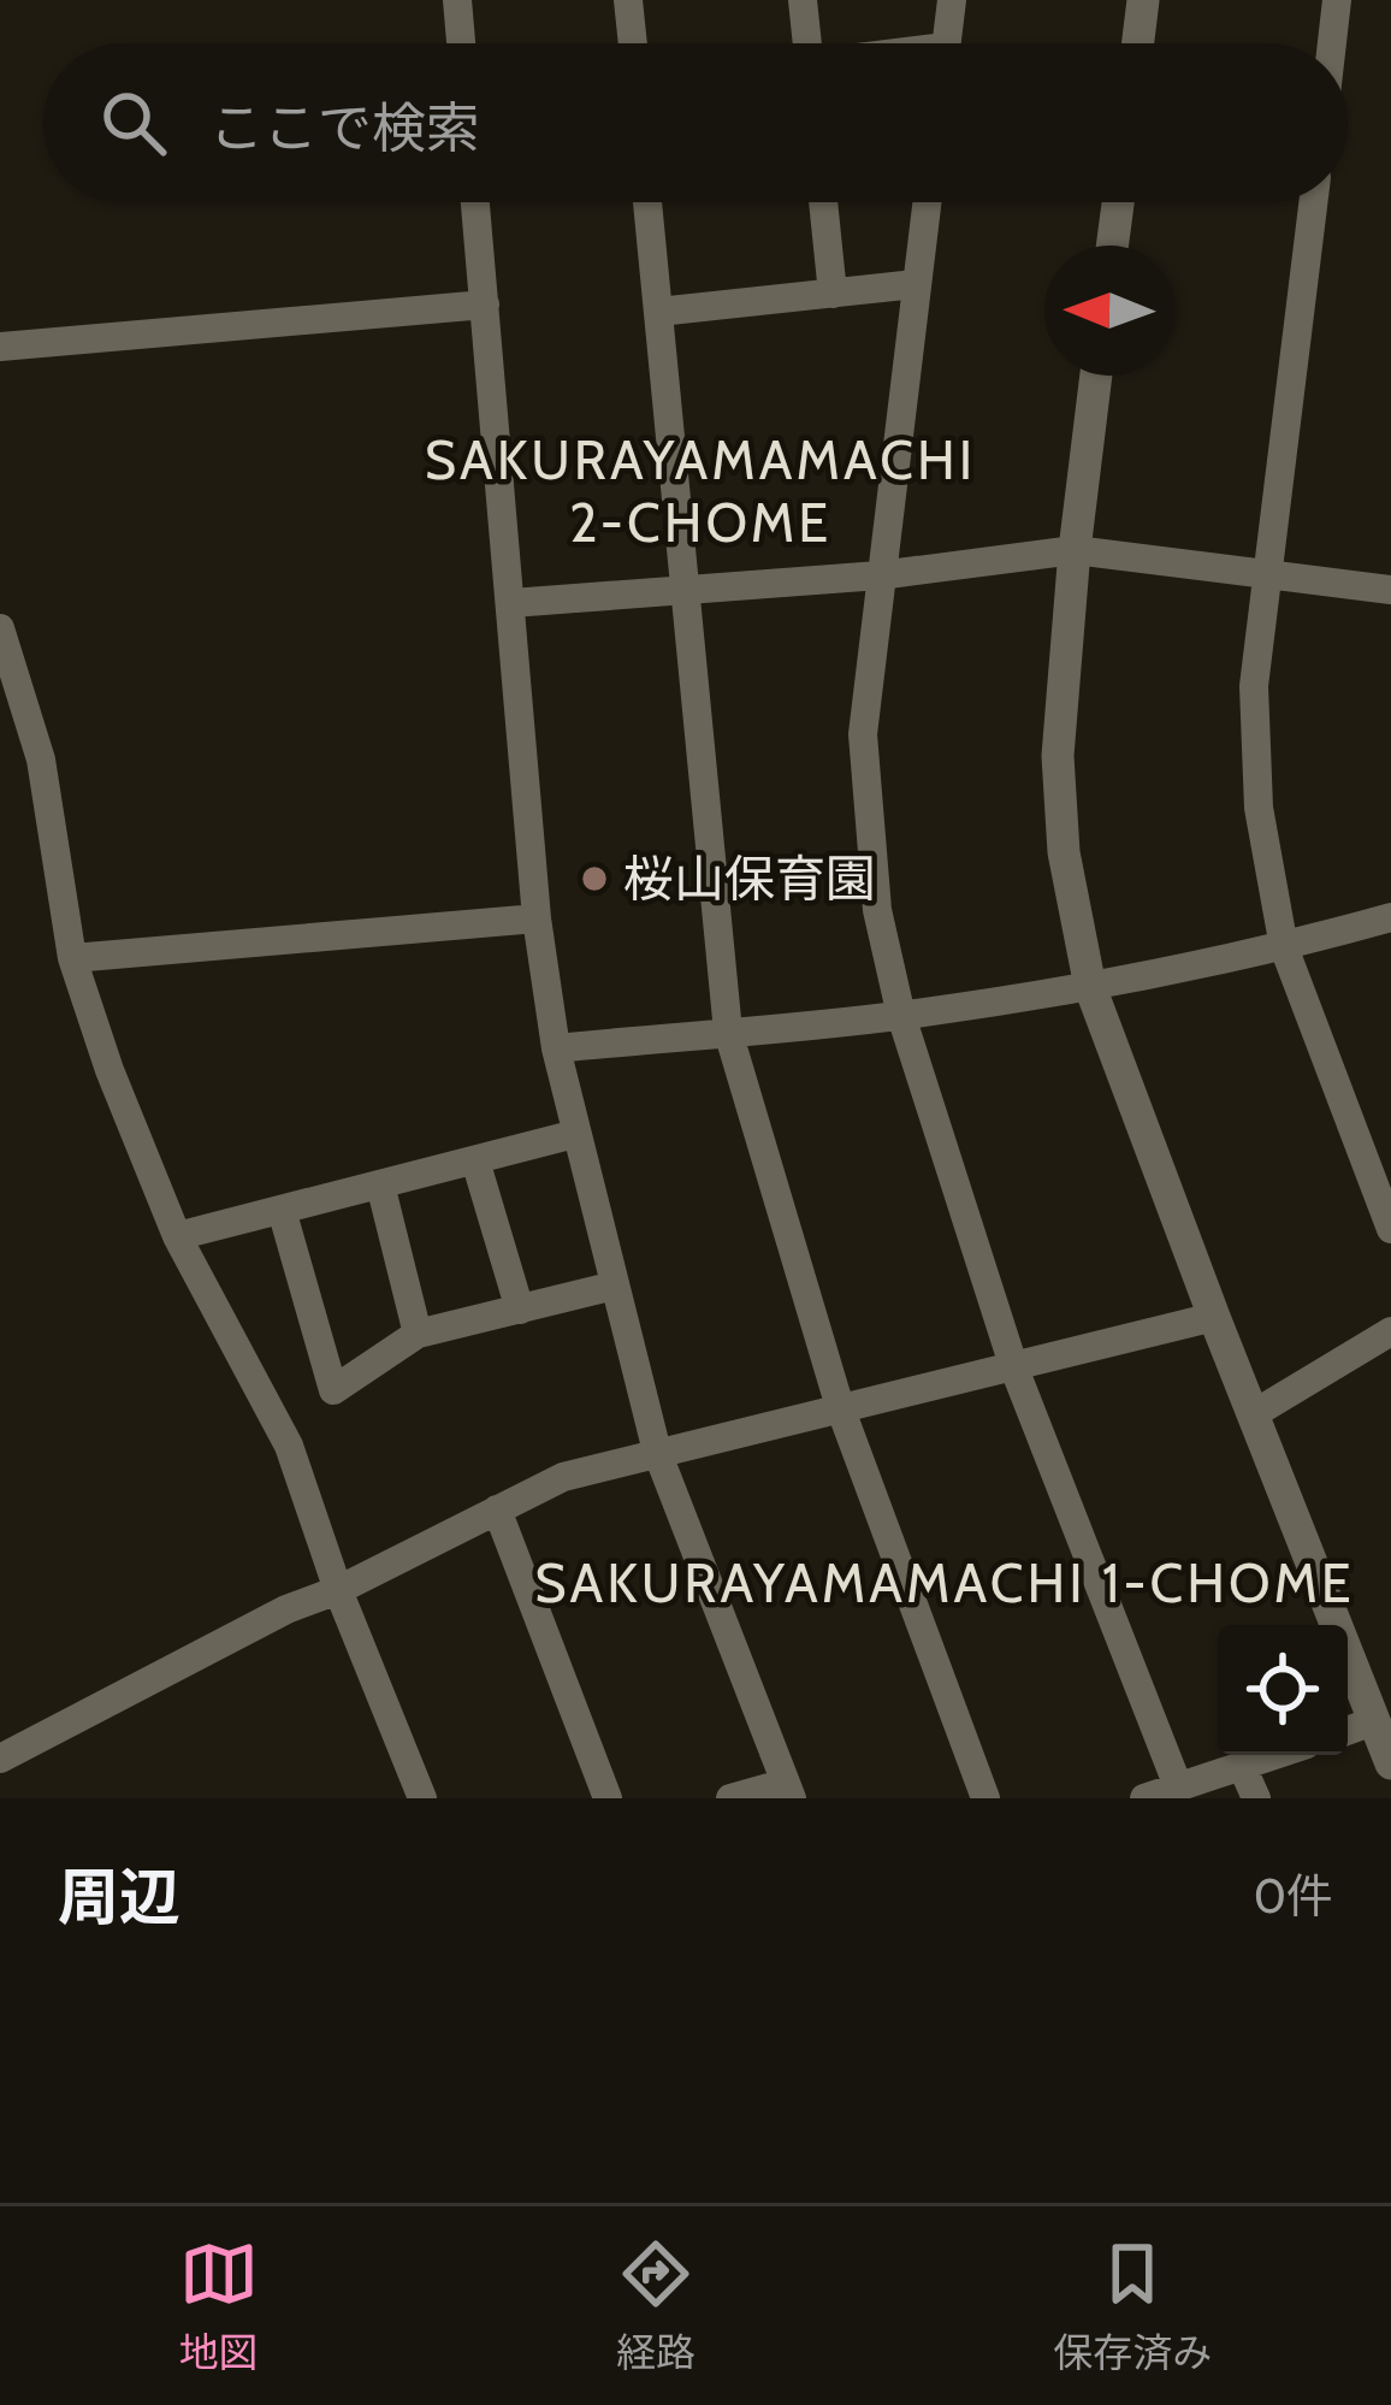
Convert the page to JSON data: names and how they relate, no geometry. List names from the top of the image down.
{
  "districts": ["SAKURAYAMAMACHI 2-CHOME", "SAKURAYAMAMACHI 1-CHOME"],
  "places": ["桜山保育園"],
  "north": "left",
  "page": {
    "search": "ここで検索",
    "heading": ["周辺", "0件"],
    "nav": ["地図", "経路", "保存済み"]
  }
}
